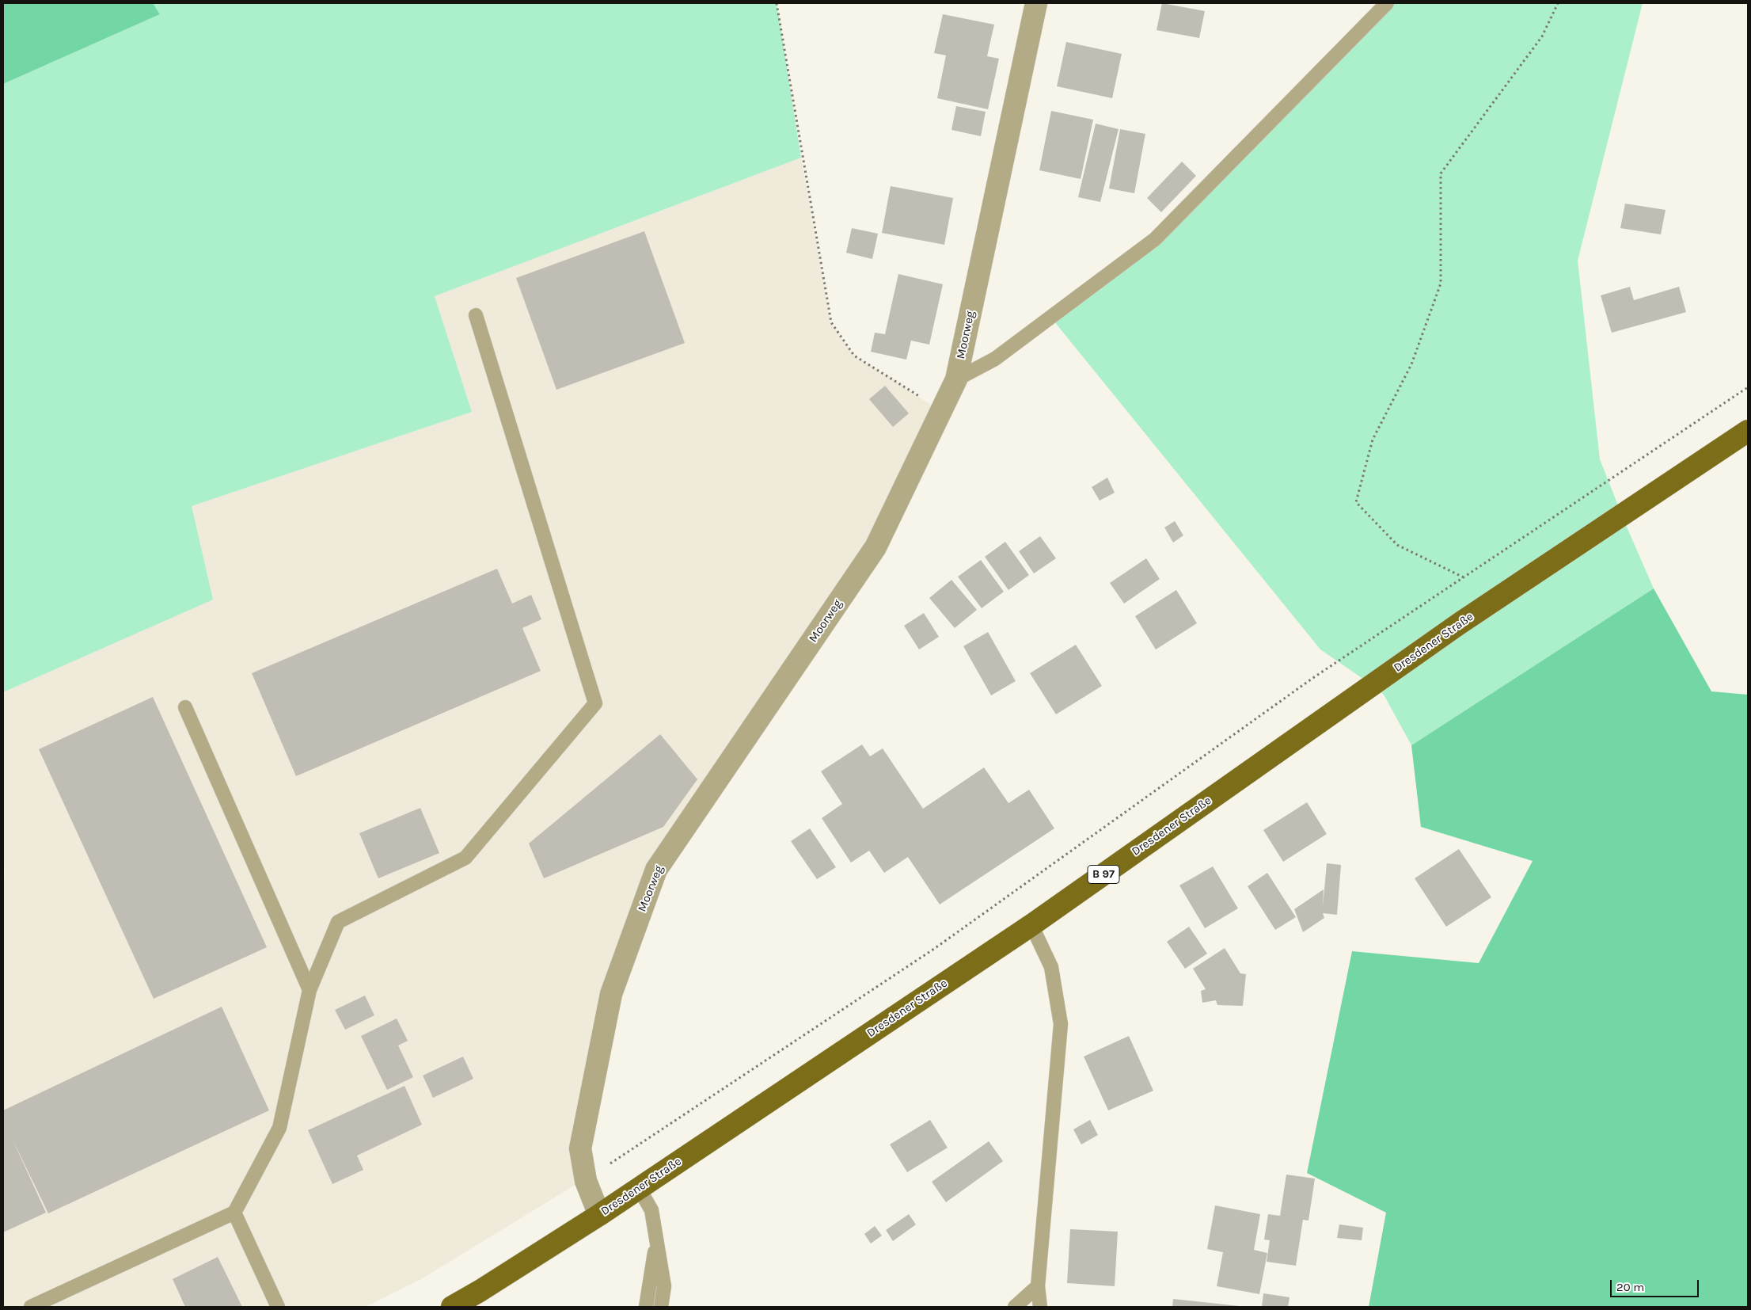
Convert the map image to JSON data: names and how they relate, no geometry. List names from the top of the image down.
{
  "streets": {
    "main road": ["Dresdener Straße", "B 97"],
    "street": ["Moorweg"]
  },
  "crossings": [
    ["Moorweg", "Dresdener Straße"]
  ],
  "scale_bar": "20 m"
}
